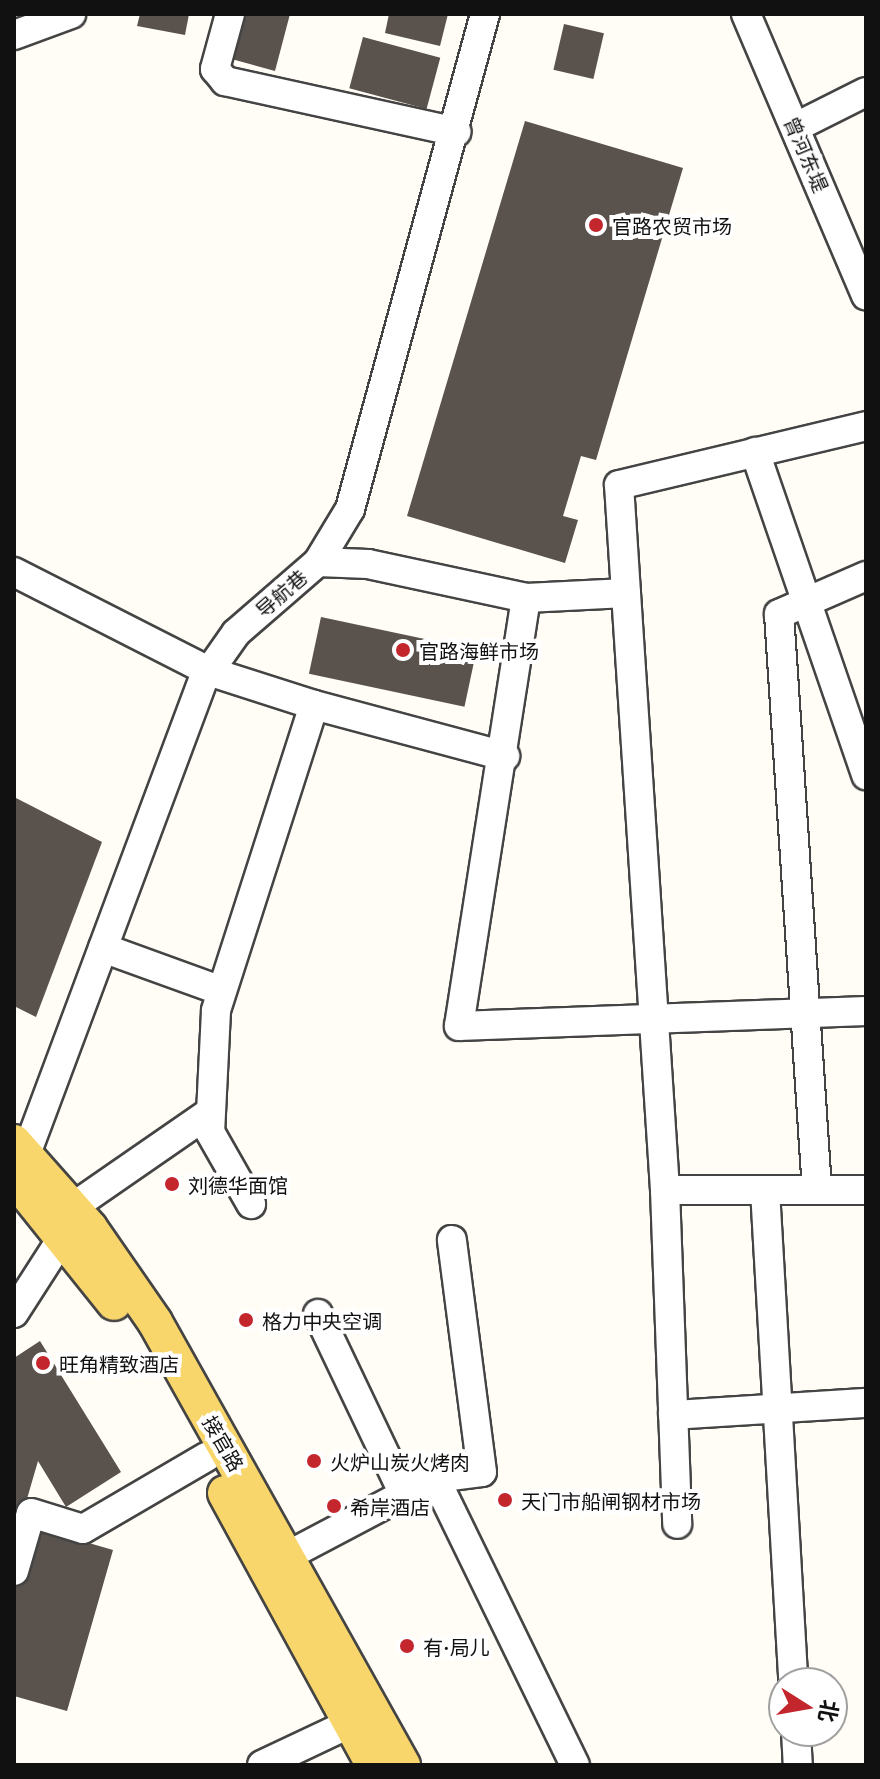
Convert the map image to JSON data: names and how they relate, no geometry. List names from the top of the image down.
{
  "streets": {
    "main road": ["接官路"],
    "street": ["曾河东堤", "导航巷"]
  },
  "crossings": [
    ["导航巷", "接官路"]
  ],
  "places": [
    "官路农贸市场",
    "官路海鲜市场",
    "刘德华面馆",
    "格力中央空调",
    "旺角精致酒店",
    "火炉山炭火烤肉",
    "天门市船闸钢材市场",
    "希岸酒店",
    "有·局儿"
  ],
  "north": "right"
}
